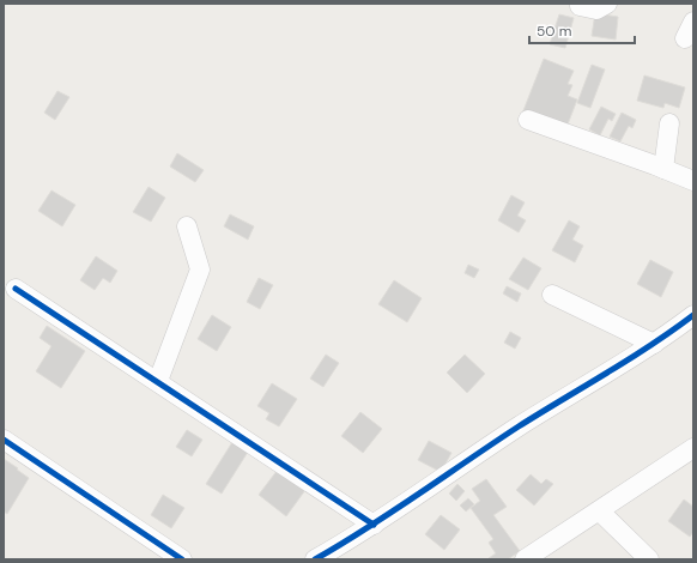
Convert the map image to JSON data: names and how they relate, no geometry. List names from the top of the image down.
{
  "scale_bar": "50 m"
}
